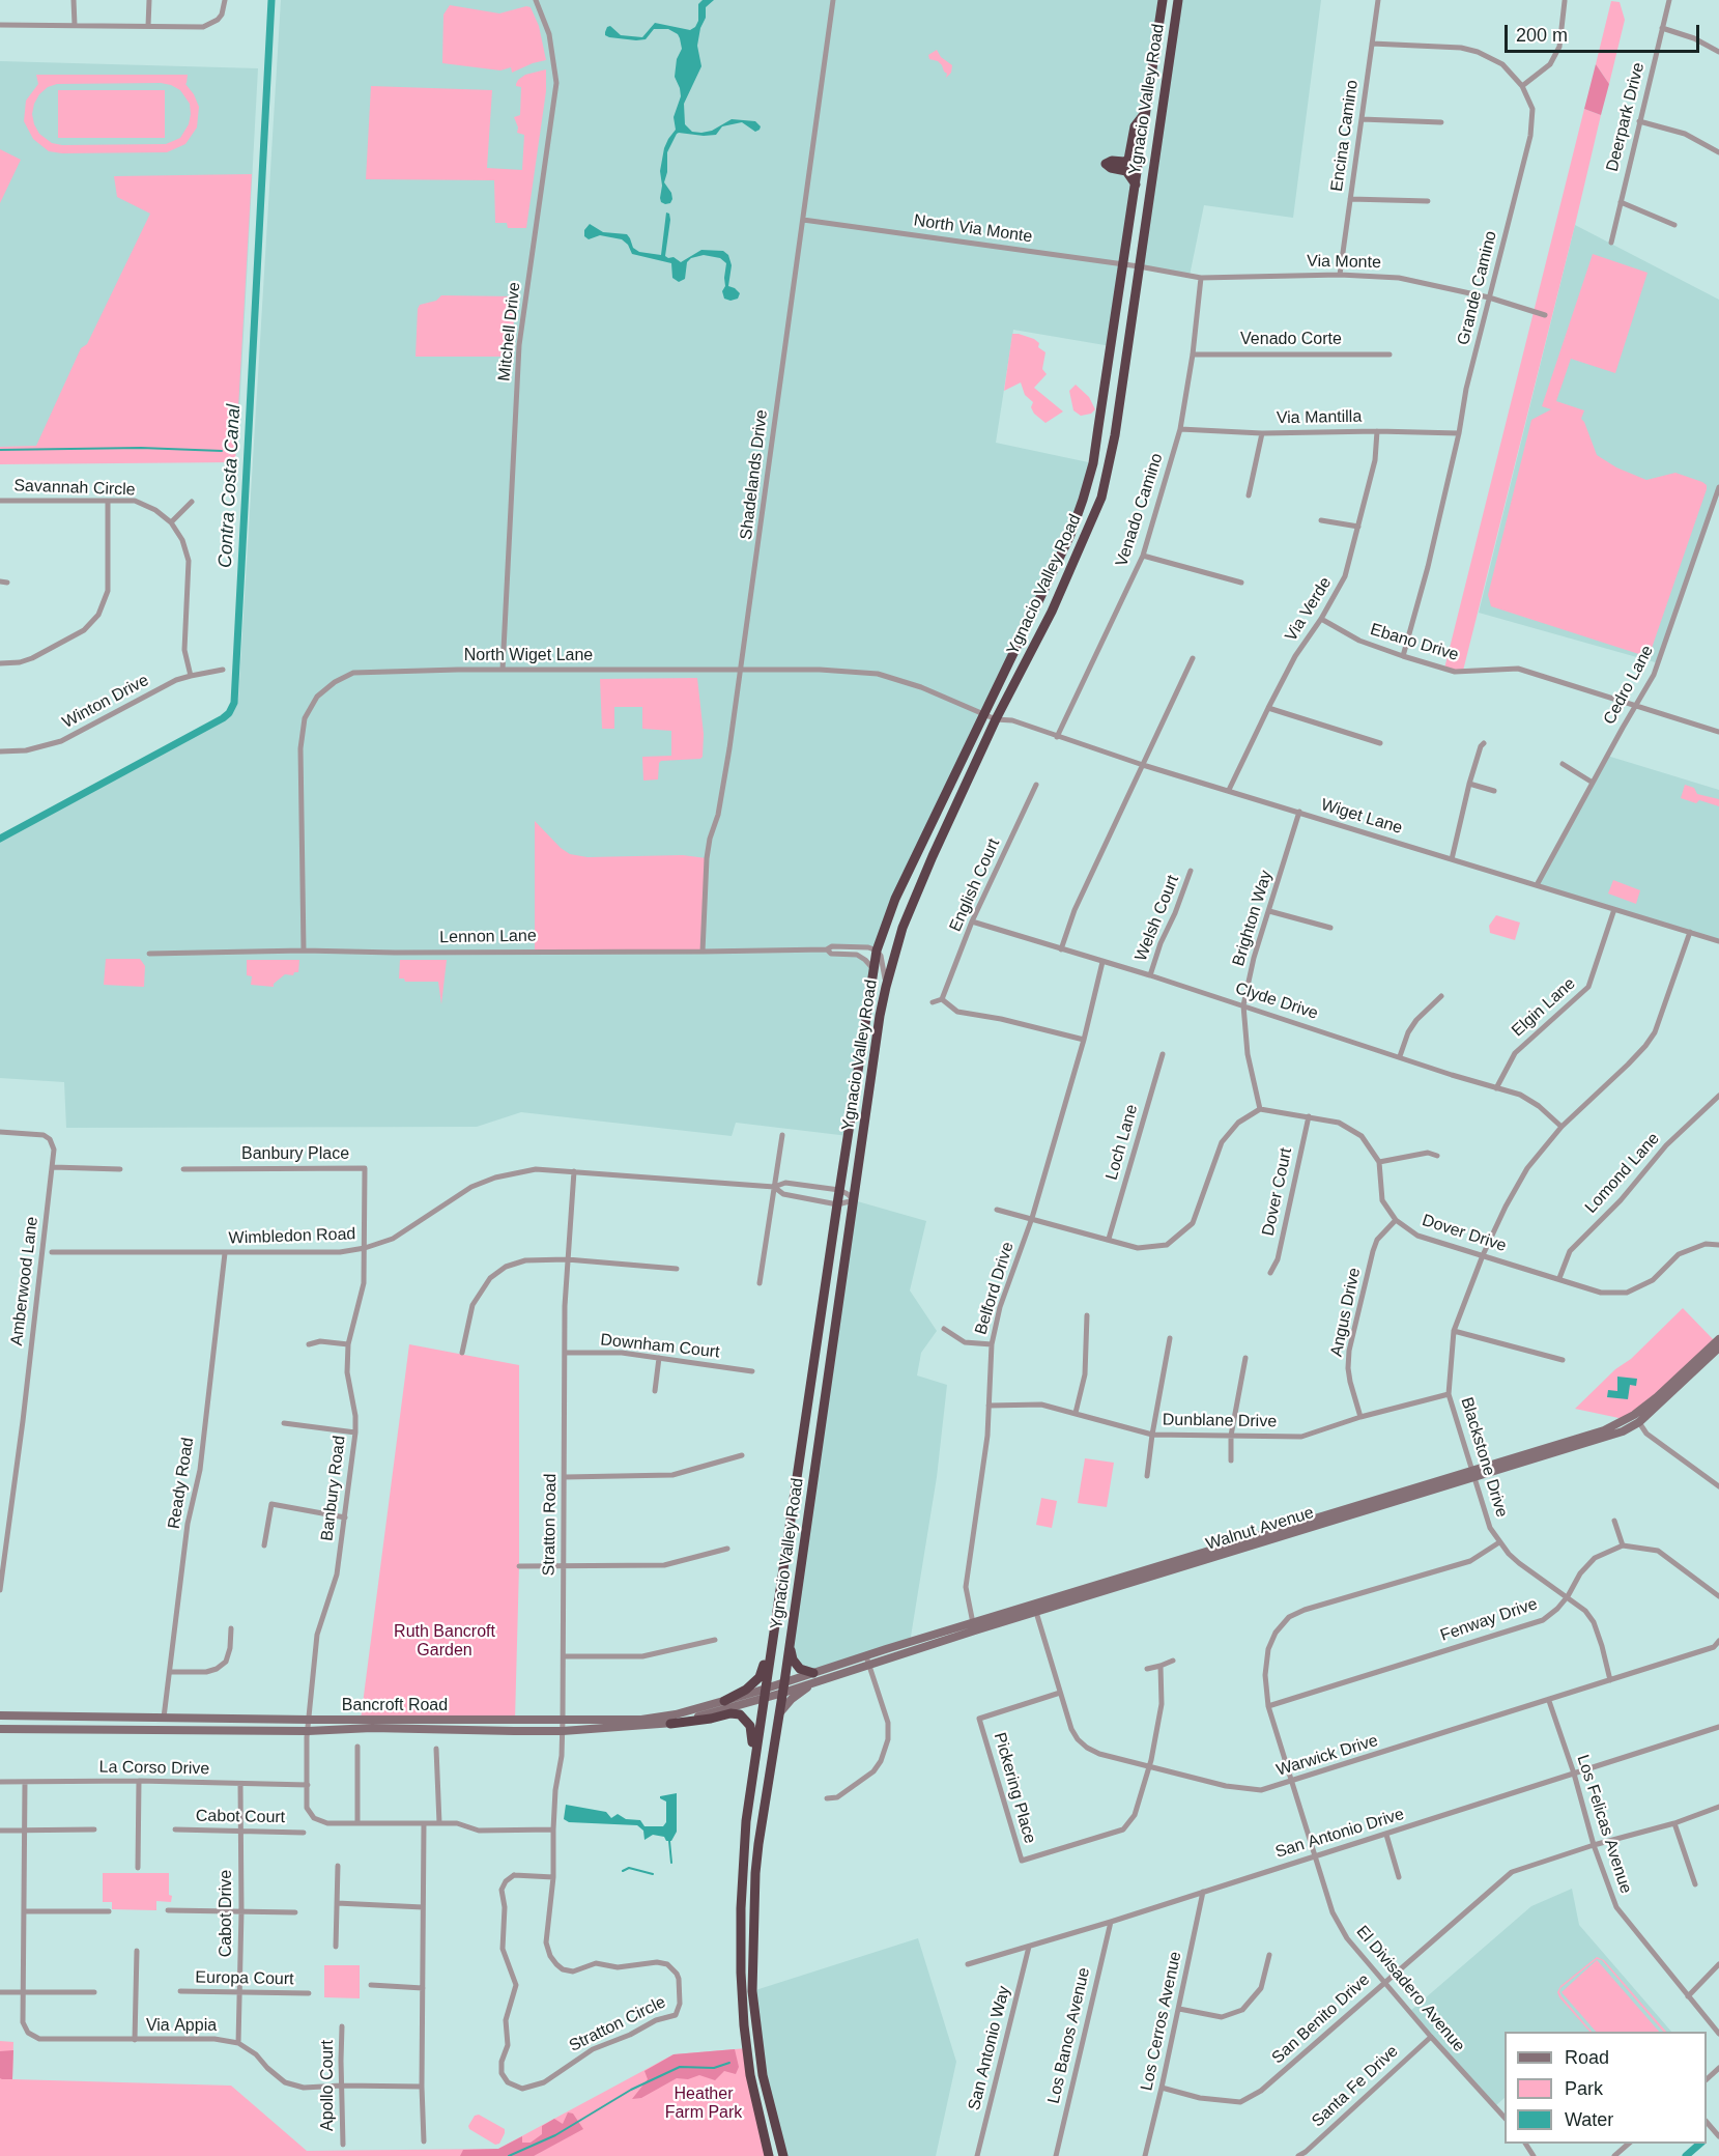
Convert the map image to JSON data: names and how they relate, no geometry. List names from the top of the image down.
{
  "streets": {
    "highway": ["Ygnacio Valley Road"],
    "main road": ["Walnut Avenue", "Bancroft Road"],
    "street": [
      "Deerpark Drive",
      "Encina Camino",
      "North Via Monte",
      "Via Monte",
      "Grande Camino",
      "Mitchell Drive",
      "Venado Corte",
      "Via Mantilla",
      "Shadelands Drive",
      "Savannah Circle",
      "Venado Camino",
      "Via Verde",
      "Ebano Drive",
      "North Wiget Lane",
      "Cedro Lane",
      "Winton Drive",
      "Wiget Lane",
      "English Court",
      "Welsh Court",
      "Brighton Way",
      "Lennon Lane",
      "Clyde Drive",
      "Elgin Lane",
      "Loch Lane",
      "Banbury Place",
      "Lomond Lane",
      "Dover Court",
      "Dover Drive",
      "Wimbledon Road",
      "Amberwood Lane",
      "Belford Drive",
      "Angus Drive",
      "Downham Court",
      "Dunblane Drive",
      "Blackstone Drive",
      "Ready Road",
      "Banbury Road",
      "Stratton Road",
      "Fenway Drive",
      "Warwick Drive",
      "La Corso Drive",
      "Pickering Place",
      "Cabot Court",
      "Los Felicas Avenue",
      "San Antonio Drive",
      "Cabot Drive",
      "Europa Court",
      "El Divisadero Avenue",
      "San Benito Drive",
      "Los Cerros Avenue",
      "Stratton Circle",
      "Via Appia",
      "Los Banos Avenue",
      "San Antonio Way",
      "Apollo Court",
      "Santa Fe Drive"
    ]
  },
  "crossings": [
    ["Ygnacio Valley Road", "North Via Monte"],
    ["Ygnacio Valley Road", "Via Monte"],
    ["Ygnacio Valley Road", "North Wiget Lane"],
    ["Ygnacio Valley Road", "Wiget Lane"],
    ["Ygnacio Valley Road", "Lennon Lane"],
    ["Ygnacio Valley Road", "Wimbledon Road"],
    ["Ygnacio Valley Road", "Walnut Avenue"],
    ["Ygnacio Valley Road", "Bancroft Road"],
    ["Encina Camino", "Via Monte"],
    ["Encina Camino", "Grande Camino"],
    ["North Via Monte", "Via Monte"],
    ["North Via Monte", "Shadelands Drive"],
    ["Via Monte", "Grande Camino"],
    ["Via Monte", "Venado Camino"],
    ["Grande Camino", "Via Mantilla"],
    ["Grande Camino", "Ebano Drive"],
    ["Mitchell Drive", "North Wiget Lane"],
    ["Venado Corte", "Venado Camino"],
    ["Via Mantilla", "Venado Camino"],
    ["Via Mantilla", "Via Verde"],
    ["Shadelands Drive", "North Wiget Lane"],
    ["Shadelands Drive", "Lennon Lane"],
    ["Savannah Circle", "Winton Drive"],
    ["Venado Camino", "Wiget Lane"],
    ["Via Verde", "Ebano Drive"],
    ["Via Verde", "Wiget Lane"],
    ["Ebano Drive", "Cedro Lane"],
    ["North Wiget Lane", "Wiget Lane"],
    ["North Wiget Lane", "Lennon Lane"],
    ["Cedro Lane", "Wiget Lane"],
    ["Wiget Lane", "Brighton Way"],
    ["Wiget Lane", "Elgin Lane"],
    ["Wiget Lane", "Blackstone Drive"],
    ["English Court", "Clyde Drive"],
    ["Welsh Court", "Clyde Drive"],
    ["Brighton Way", "Clyde Drive"],
    ["Brighton Way", "Dover Drive"],
    ["Clyde Drive", "Elgin Lane"],
    ["Clyde Drive", "Belford Drive"],
    ["Clyde Drive", "Blackstone Drive"],
    ["Banbury Place", "Wimbledon Road"],
    ["Banbury Place", "Banbury Road"],
    ["Lomond Lane", "Dover Drive"],
    ["Dover Court", "Dover Drive"],
    ["Dover Drive", "Angus Drive"],
    ["Dover Drive", "Blackstone Drive"],
    ["Wimbledon Road", "Ready Road"],
    ["Wimbledon Road", "Banbury Road"],
    ["Wimbledon Road", "Stratton Road"],
    ["Belford Drive", "Dunblane Drive"],
    ["Belford Drive", "Walnut Avenue"],
    ["Angus Drive", "Dunblane Drive"],
    ["Downham Court", "Stratton Road"],
    ["Dunblane Drive", "Blackstone Drive"],
    ["Blackstone Drive", "Walnut Avenue"],
    ["Blackstone Drive", "Fenway Drive"],
    ["Blackstone Drive", "Warwick Drive"],
    ["Blackstone Drive", "El Divisadero Avenue"],
    ["Ready Road", "Bancroft Road"],
    ["Banbury Road", "Bancroft Road"],
    ["Banbury Road", "La Corso Drive"],
    ["Stratton Road", "Bancroft Road"],
    ["Stratton Road", "Stratton Circle"],
    ["Walnut Avenue", "Bancroft Road"],
    ["Walnut Avenue", "Warwick Drive"],
    ["Fenway Drive", "El Divisadero Avenue"],
    ["Warwick Drive", "Pickering Place"],
    ["Warwick Drive", "Los Felicas Avenue"],
    ["Warwick Drive", "El Divisadero Avenue"],
    ["La Corso Drive", "Cabot Drive"],
    ["La Corso Drive", "Via Appia"],
    ["Cabot Court", "Cabot Drive"],
    ["Los Felicas Avenue", "San Antonio Drive"],
    ["Los Felicas Avenue", "San Benito Drive"],
    ["San Antonio Drive", "El Divisadero Avenue"],
    ["San Antonio Drive", "Los Cerros Avenue"],
    ["San Antonio Drive", "Los Banos Avenue"],
    ["San Antonio Drive", "San Antonio Way"],
    ["Cabot Drive", "Europa Court"],
    ["Cabot Drive", "Via Appia"],
    ["El Divisadero Avenue", "San Benito Drive"],
    ["El Divisadero Avenue", "Santa Fe Drive"],
    ["San Benito Drive", "Los Cerros Avenue"],
    ["Via Appia", "Apollo Court"]
  ],
  "water": ["Contra Costa Canal"],
  "parks": ["Ruth Bancroft Garden", "Heather Farm Park"],
  "legend": ["Road", "Park", "Water"],
  "scale_bar": "200 m"
}
